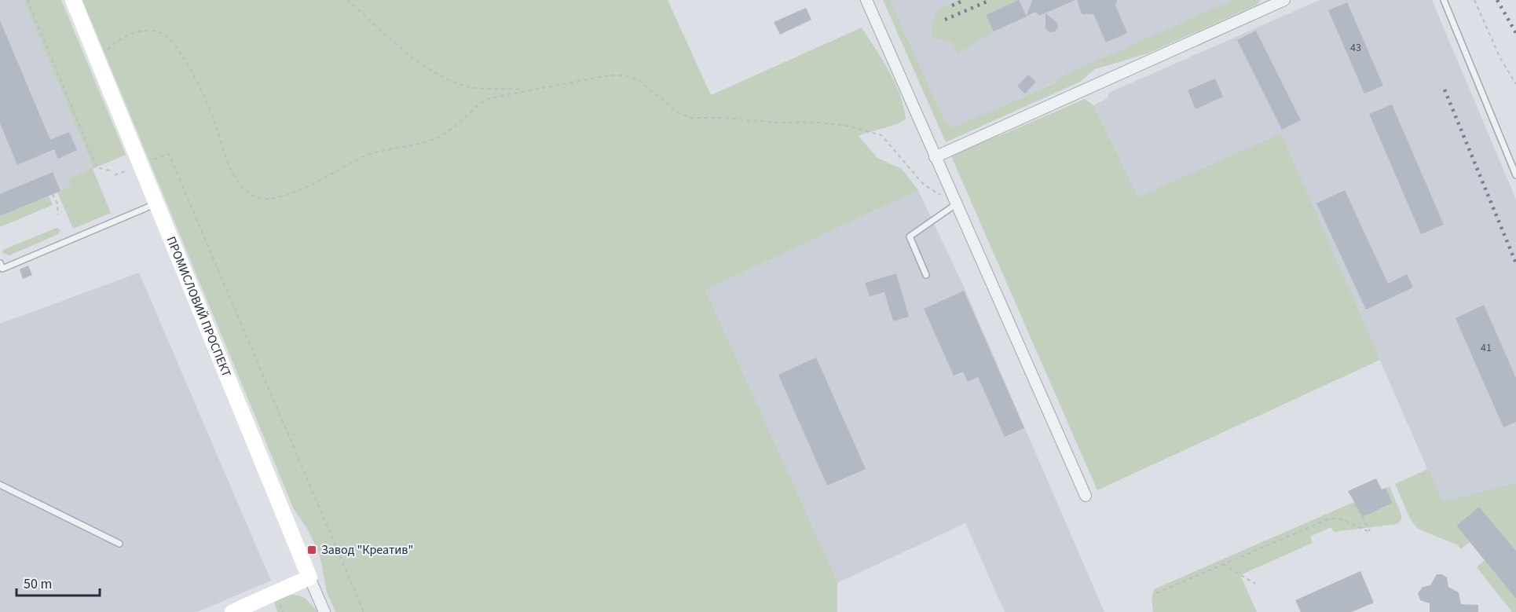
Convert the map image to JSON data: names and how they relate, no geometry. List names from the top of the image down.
{
  "streets": {
    "street": ["ПРОМИСЛОВИЙ ПРОСПЕКТ"]
  },
  "places": {
    "transit": ["Завод \"Креатив\""]
  },
  "house_numbers": ["43", "41"],
  "scale_bar": "50 m"
}
